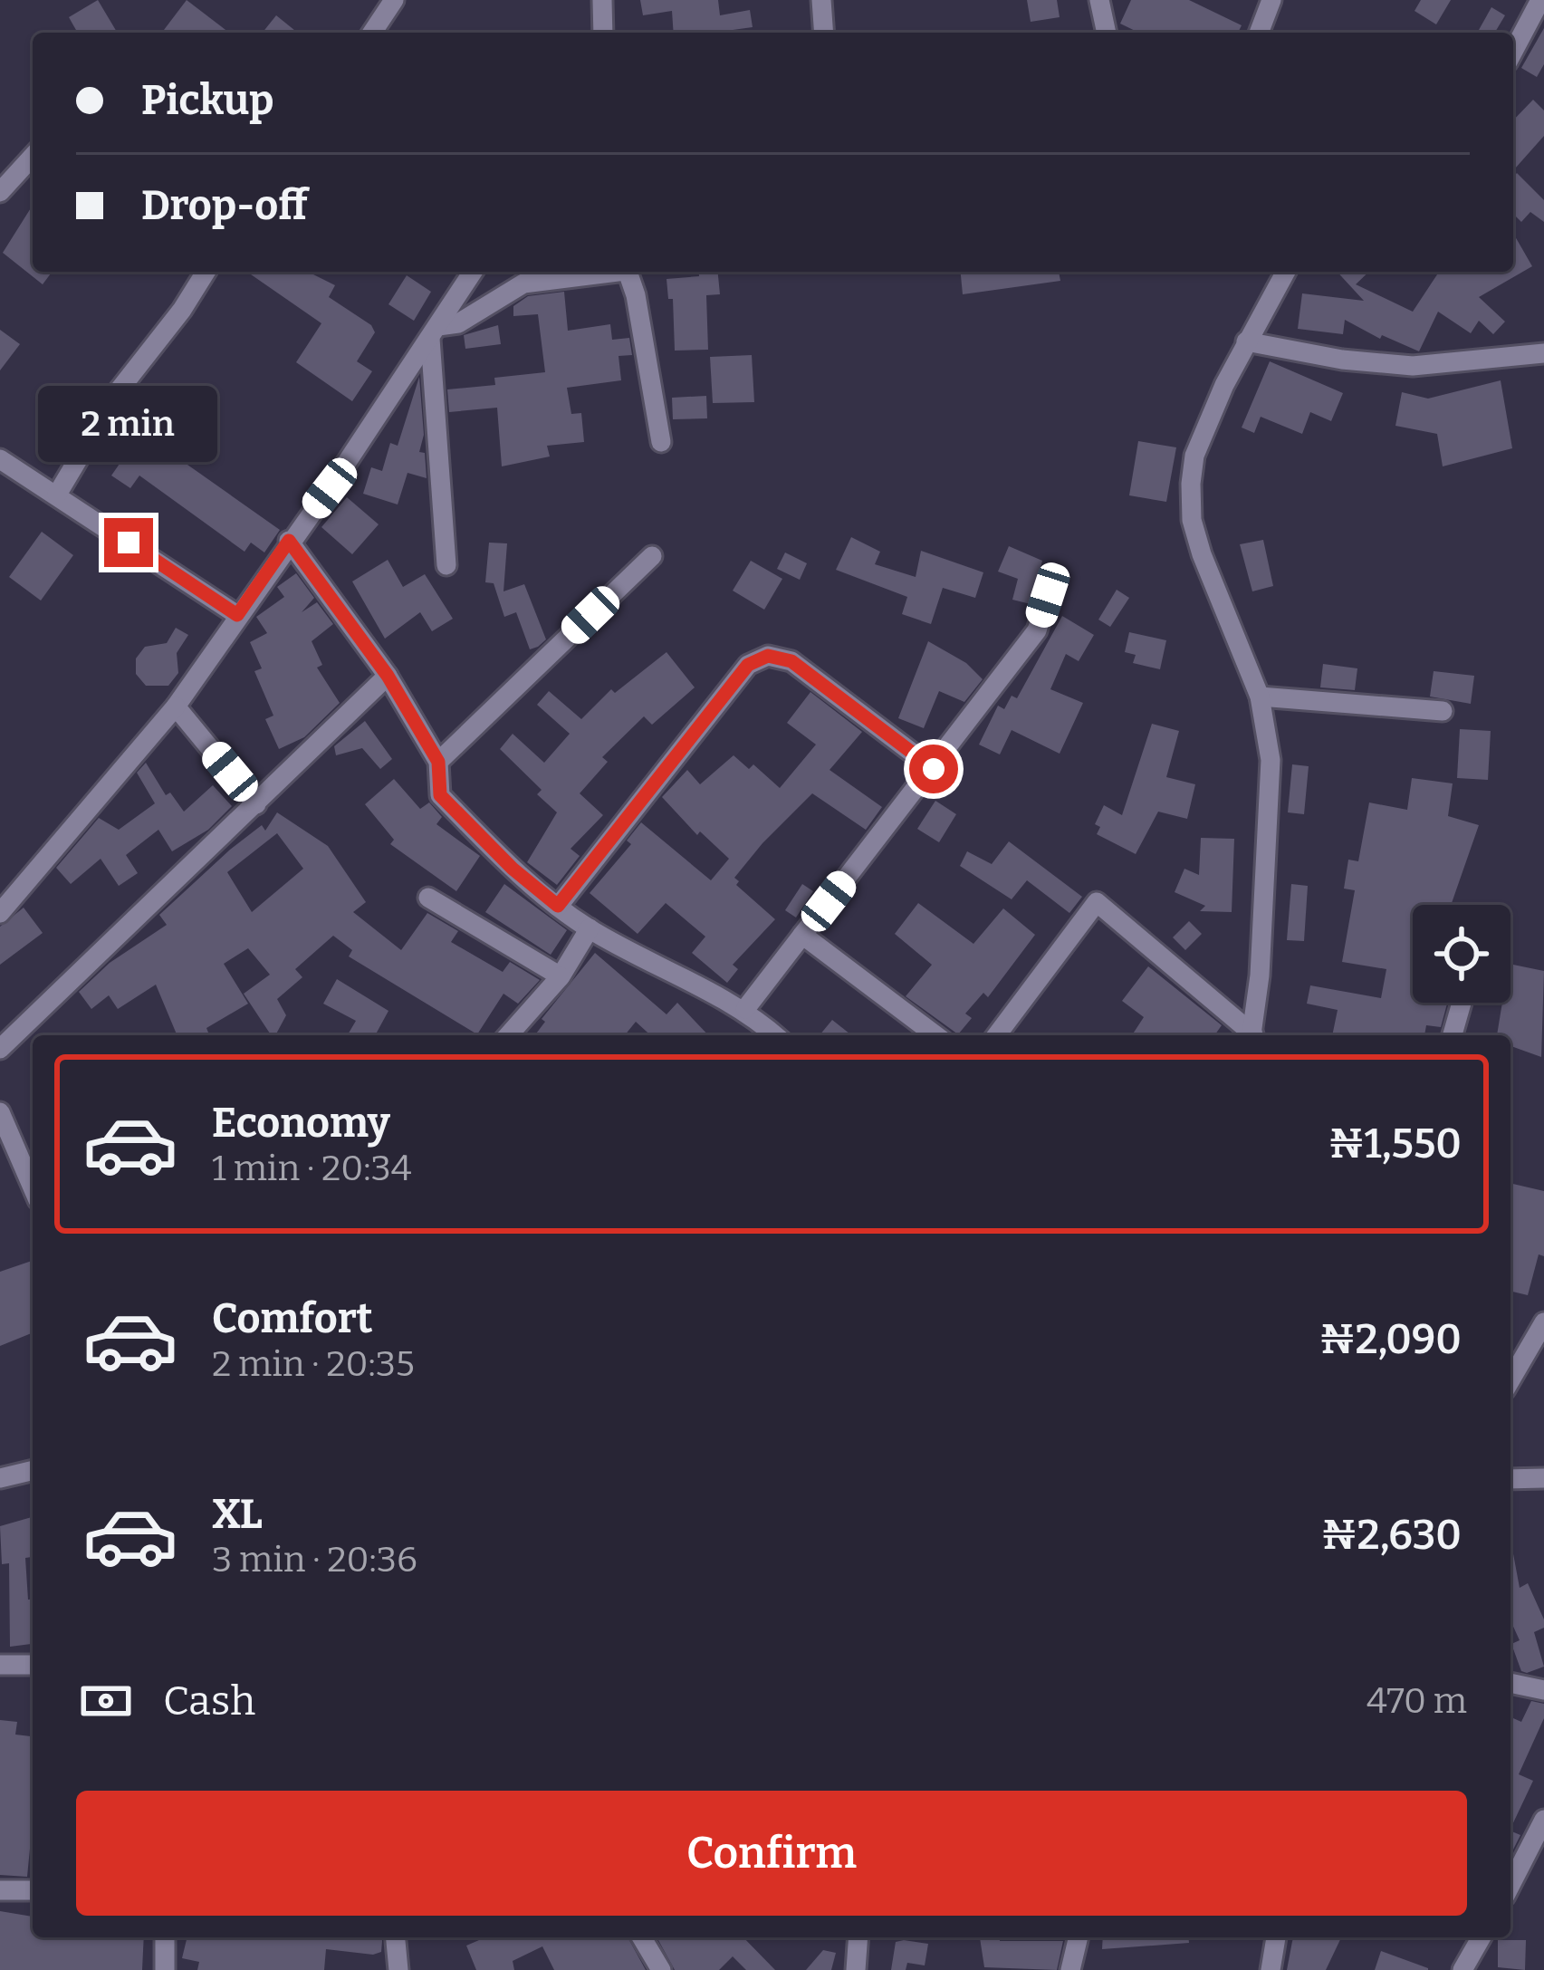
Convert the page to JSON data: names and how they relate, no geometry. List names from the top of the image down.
{
  "page": {
    "banner": ["Pickup", "Drop-off"],
    "bubble": "2 min",
    "list": [
      {
        "name": "Economy",
        "note": "1 min · 20:34",
        "value": "₦1,550"
      },
      {
        "name": "Comfort",
        "note": "2 min · 20:35",
        "value": "₦2,090"
      },
      {
        "name": "XL",
        "note": "3 min · 20:36",
        "value": "₦2,630"
      }
    ],
    "pay": ["Cash", "470 m"],
    "buttons": "Confirm"
  }
}
